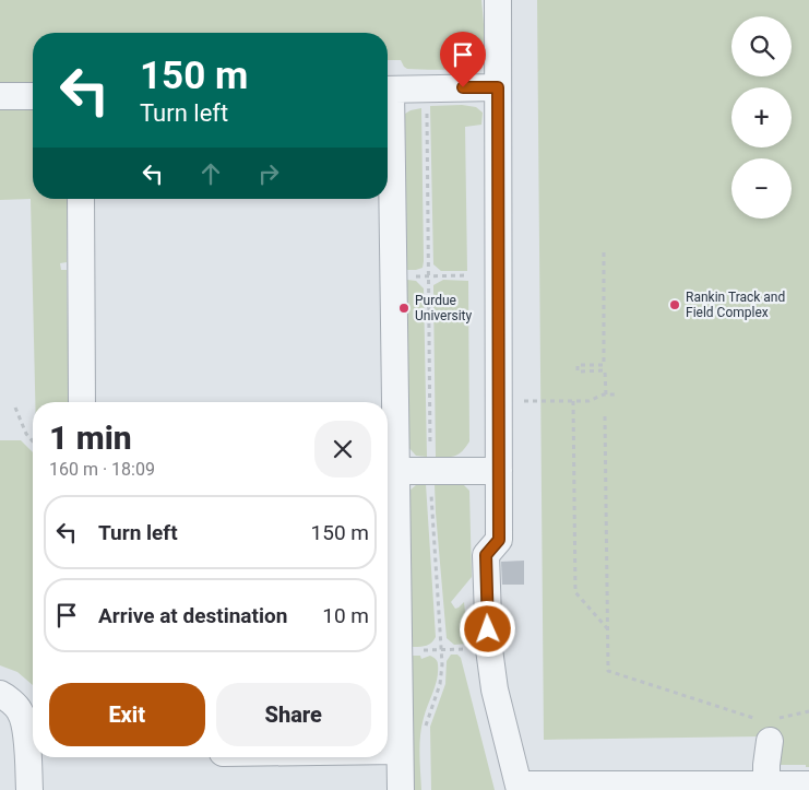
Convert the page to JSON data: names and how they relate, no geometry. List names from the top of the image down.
{
  "places": ["Rankin Track and Field Complex", "Purdue University"],
  "page": {
    "map_buttons": ["+", "−"],
    "turn": ["150 m", "Turn left"],
    "heading": ["1 min", "160 m · 18:09"],
    "list": [
      {
        "name": "Turn left",
        "value": "150 m"
      },
      {
        "name": "Arrive at destination",
        "value": "10 m"
      }
    ],
    "buttons": ["Exit", "Share"]
  }
}
